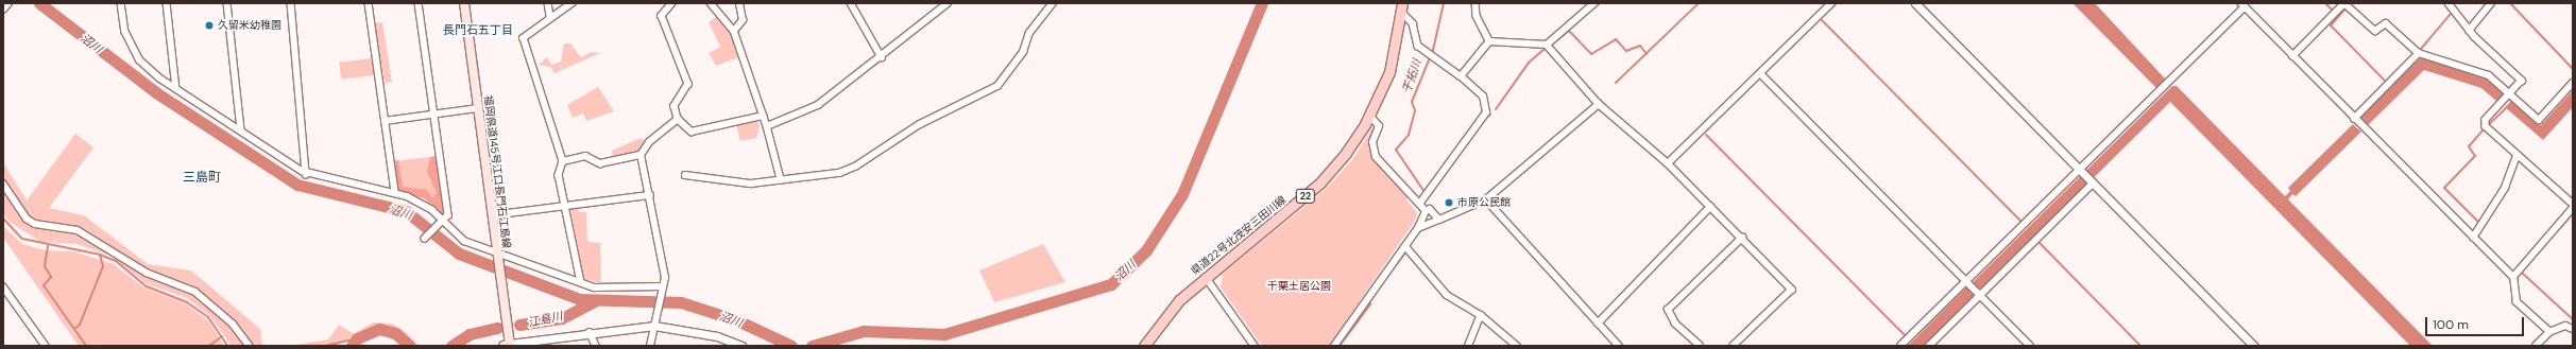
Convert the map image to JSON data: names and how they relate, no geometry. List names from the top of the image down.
{
  "streets": {
    "main road": ["福岡県道145号江口長門石江島線", "22", "県道22号北茂安三田川線"]
  },
  "districts": ["長門石五丁目", "三島町"],
  "water": ["沼川", "干拓川", "江島川"],
  "parks": ["千栗土居公園"],
  "places": ["久留米幼稚園", "市原公民館"],
  "scale_bar": "100 m"
}
